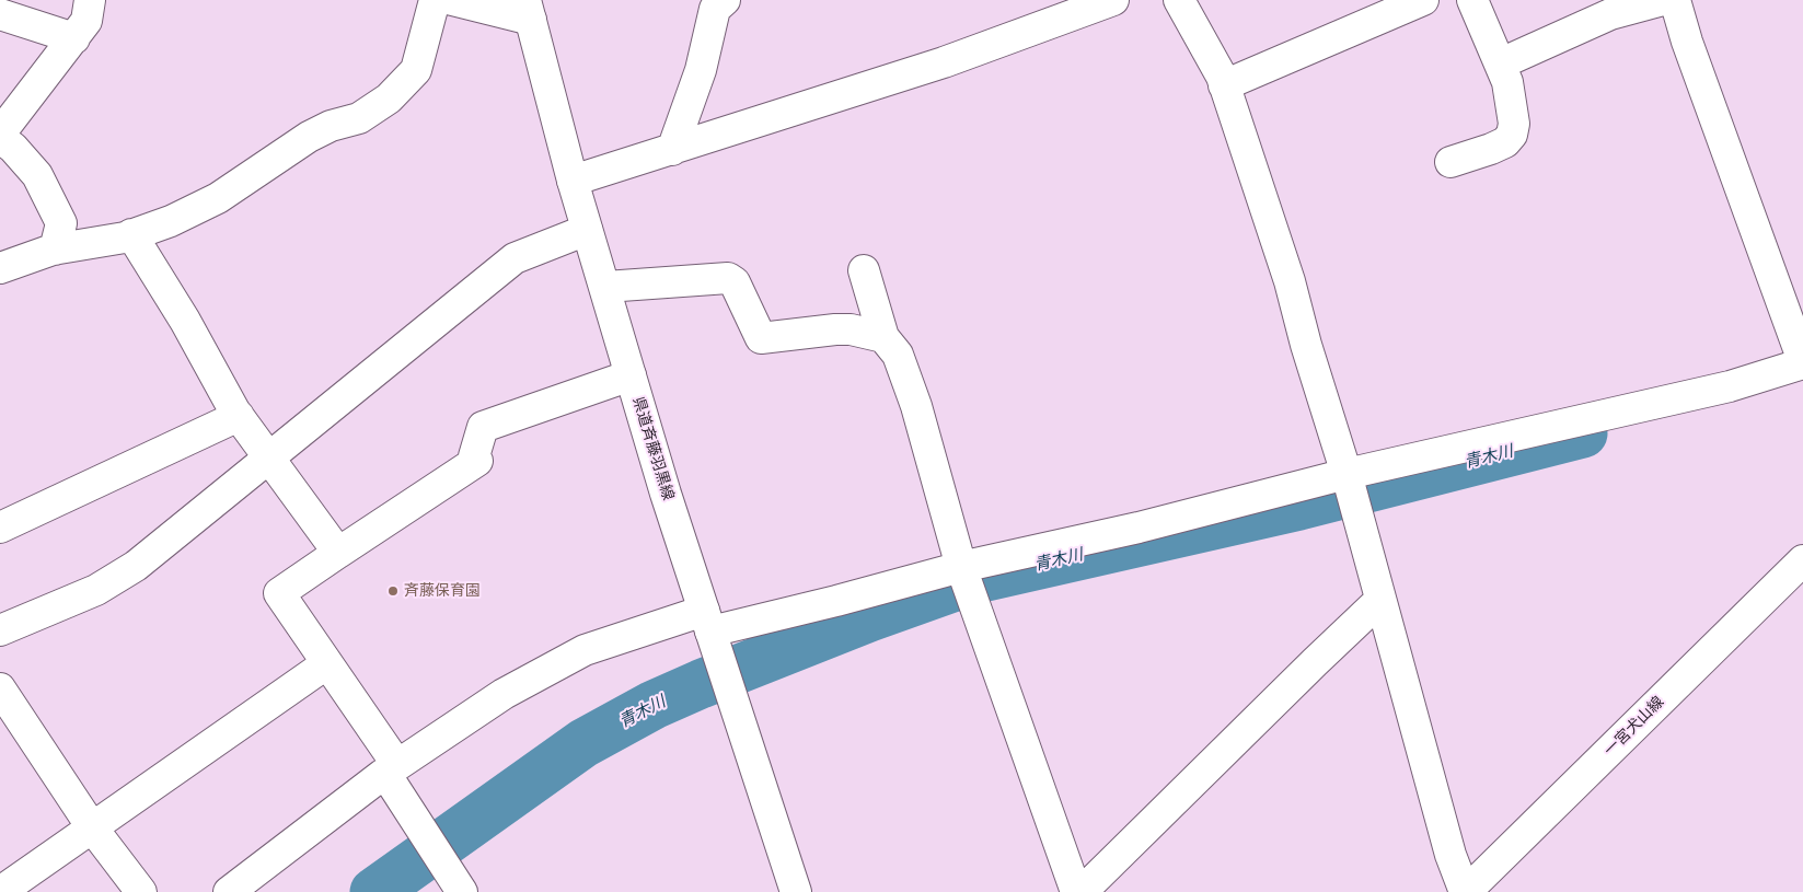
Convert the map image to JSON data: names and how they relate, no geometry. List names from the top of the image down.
{
  "streets": {
    "street": ["県道斉藤羽黒線", "一宮犬山線"]
  },
  "water": ["青木川"],
  "places": ["斉藤保育園"]
}
